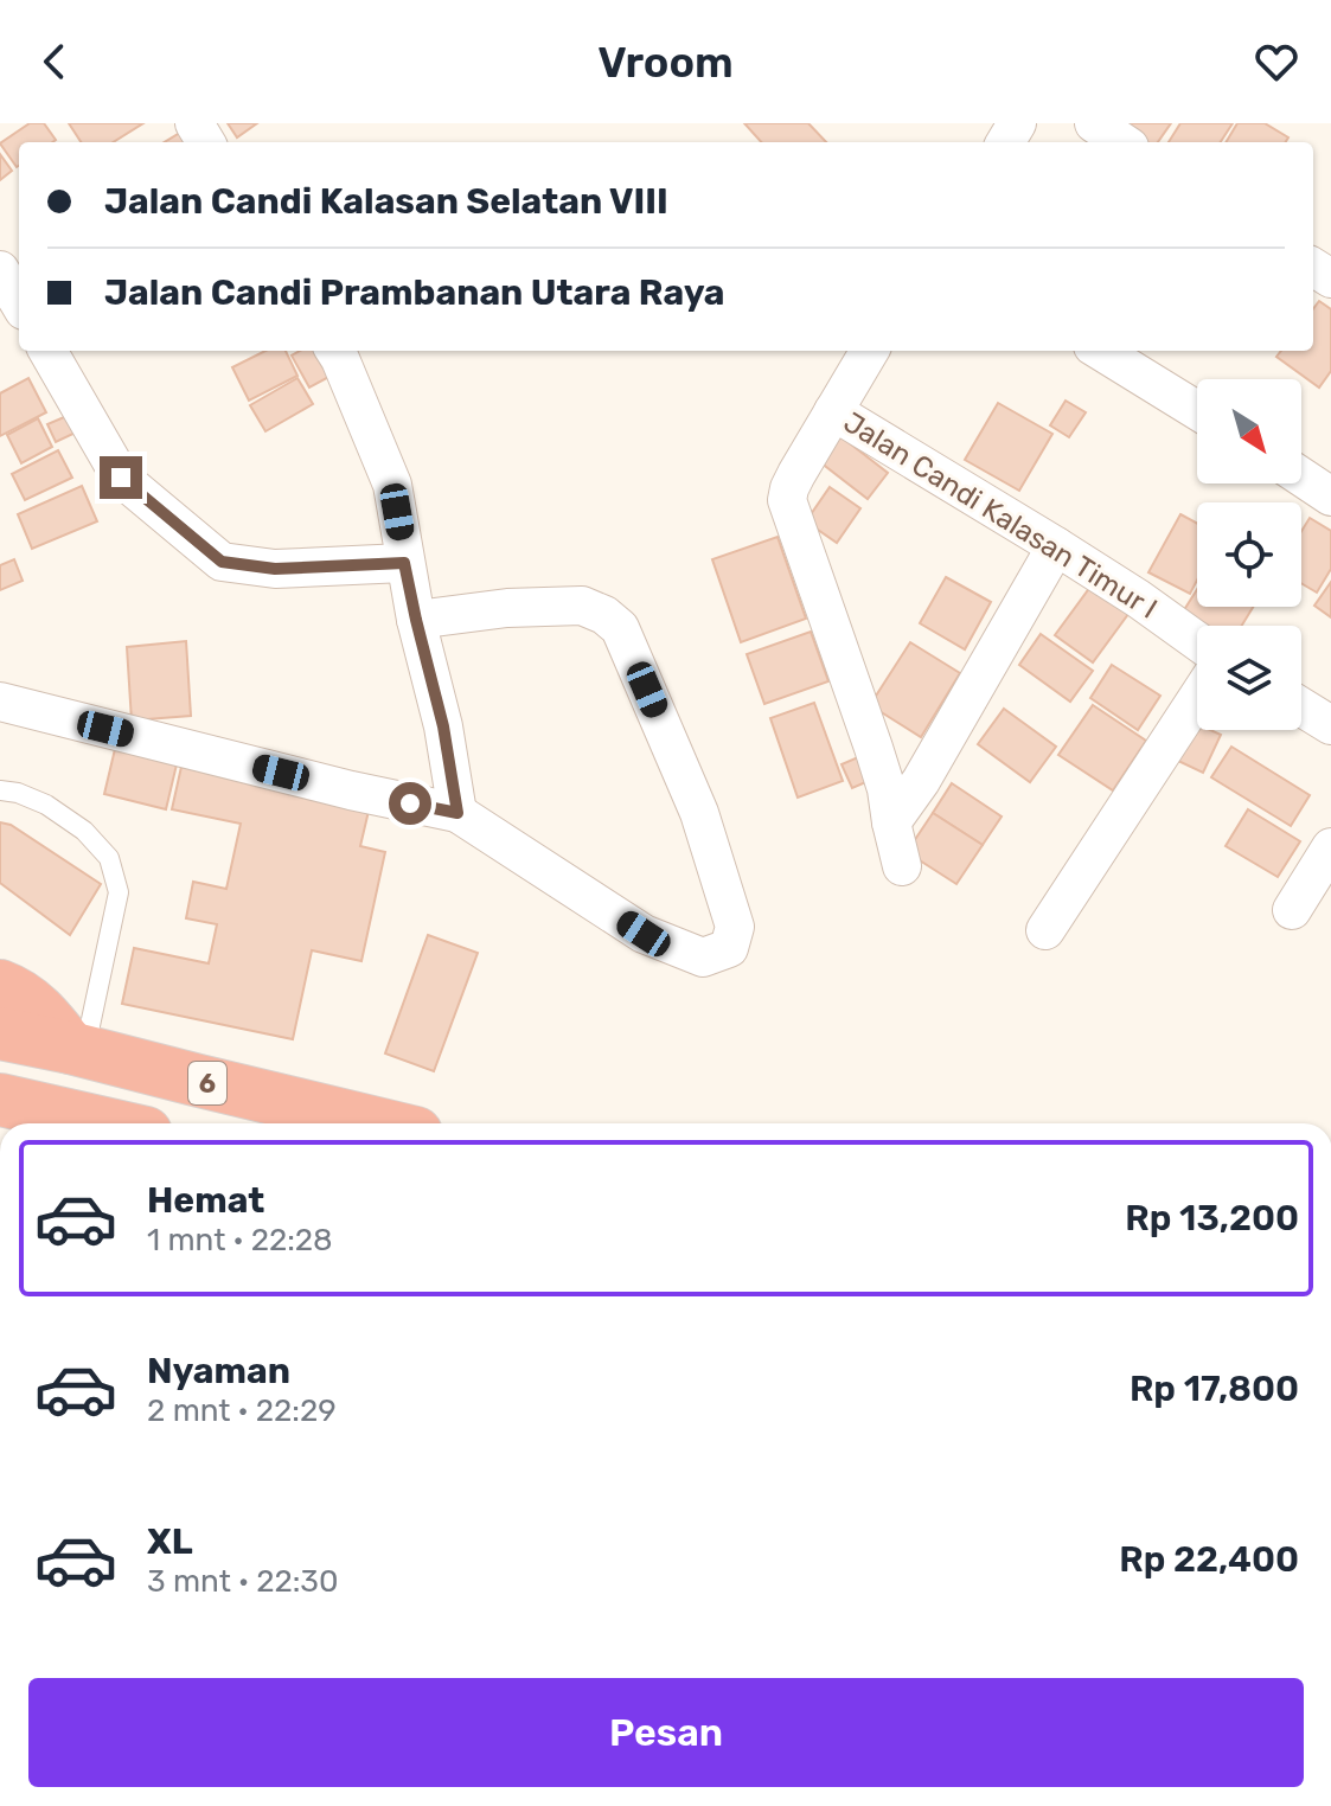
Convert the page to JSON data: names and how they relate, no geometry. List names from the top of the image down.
{
  "streets": {
    "highway": ["6"],
    "street": ["Jalan Candi Kalasan Timur I"]
  },
  "north": "bottom right",
  "page": {
    "header": "Vroom",
    "banner": ["Jalan Candi Kalasan Selatan VIII", "Jalan Candi Prambanan Utara Raya"],
    "list": [
      {
        "name": "Hemat",
        "note": "1 mnt · 22:28",
        "value": "Rp 13,200"
      },
      {
        "name": "Nyaman",
        "note": "2 mnt · 22:29",
        "value": "Rp 17,800"
      },
      {
        "name": "XL",
        "note": "3 mnt · 22:30",
        "value": "Rp 22,400"
      }
    ],
    "buttons": "Pesan"
  }
}
